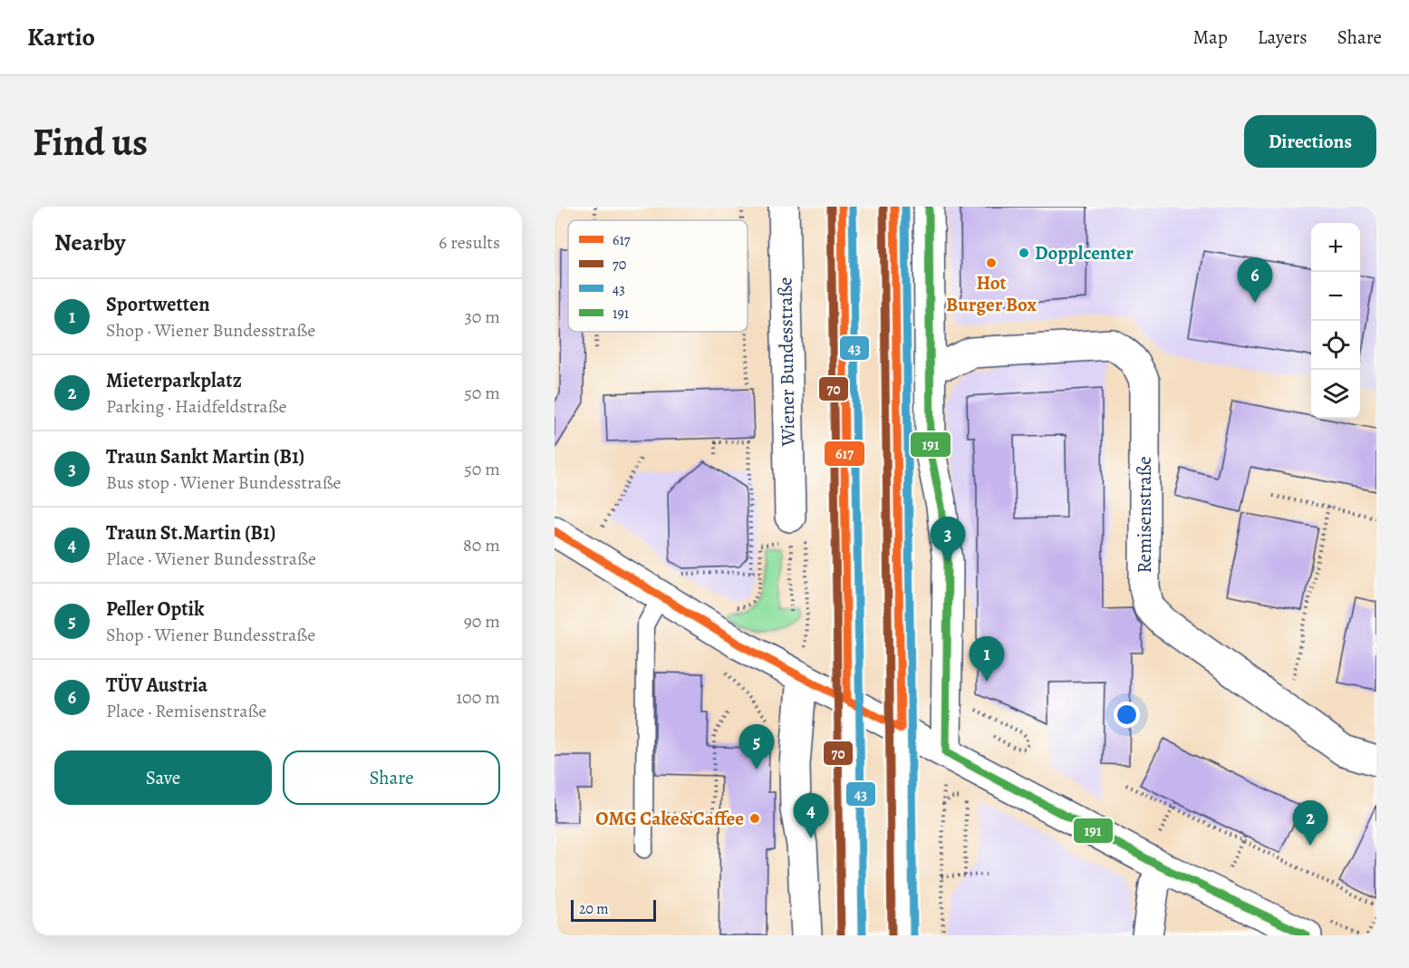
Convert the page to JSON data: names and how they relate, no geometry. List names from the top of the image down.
{
  "streets": {
    "street": ["Wiener Bundesstraße", "Remisenstraße"]
  },
  "places": ["Dopplcenter", "Hot Burger Box", "OMG Cake&Caffee"],
  "lines": [
    "transit line 617",
    "transit line 70",
    "transit line 43",
    "transit line 191"
  ],
  "legend": [
    "617",
    "70",
    "43",
    "191"
  ],
  "scale_bar": "20 m",
  "page": {
    "header": "Kartio",
    "nav": ["Map", "Layers", "Share"],
    "buttons": [
      "Directions",
      ["Save", "Share"]
    ],
    "title": "Find us",
    "heading": ["Nearby", "6 results"],
    "map_buttons": ["+", "−"],
    "pins": [
      "6",
      "3",
      "1",
      "5",
      "4",
      "2"
    ],
    "list": [
      {
        "mark": "1",
        "name": "Sportwetten",
        "note": "Shop · Wiener Bundesstraße",
        "value": "30 m"
      },
      {
        "mark": "2",
        "name": "Mieterparkplatz",
        "note": "Parking · Haidfeldstraße",
        "value": "50 m"
      },
      {
        "mark": "3",
        "name": "Traun Sankt Martin (B1)",
        "note": "Bus stop · Wiener Bundesstraße",
        "value": "50 m"
      },
      {
        "mark": "4",
        "name": "Traun St.Martin (B1)",
        "note": "Place · Wiener Bundesstraße",
        "value": "80 m"
      },
      {
        "mark": "5",
        "name": "Peller Optik",
        "note": "Shop · Wiener Bundesstraße",
        "value": "90 m"
      },
      {
        "mark": "6",
        "name": "TÜV Austria",
        "note": "Place · Remisenstraße",
        "value": "100 m"
      }
    ],
    "scale": "20 m"
  }
}
